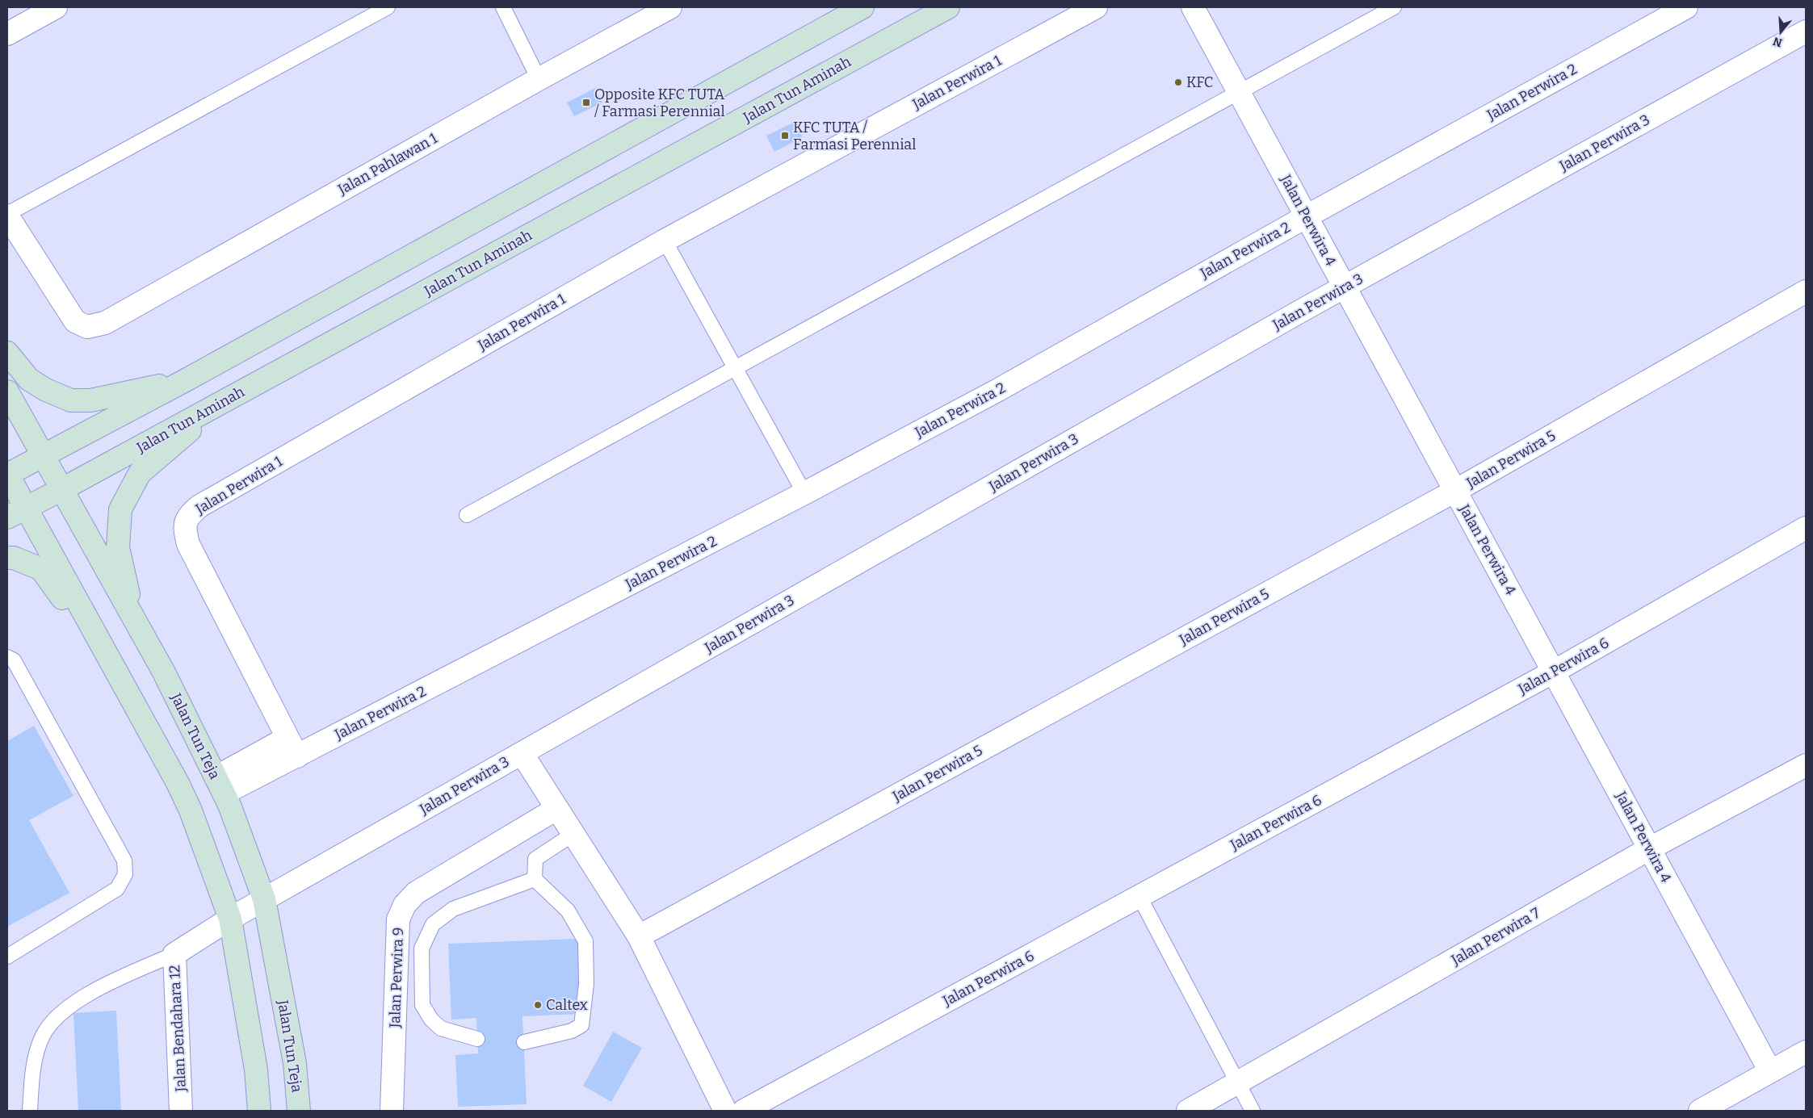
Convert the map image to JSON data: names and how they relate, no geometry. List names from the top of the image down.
{
  "streets": {
    "main road": ["Jalan Tun Aminah", "Jalan Tun Teja"],
    "street": [
      "Jalan Perwira 1",
      "Jalan Perwira 2",
      "Jalan Perwira 3",
      "Jalan Pahlawan 1",
      "Jalan Perwira 4",
      "Jalan Perwira 5",
      "Jalan Perwira 6",
      "Jalan Perwira 7",
      "Jalan Perwira 9",
      "Jalan Bendahara 12"
    ]
  },
  "crossings": [
    ["Jalan Perwira 1", "Jalan Perwira 2"],
    ["Jalan Tun Aminah", "Jalan Tun Teja"],
    ["Jalan Perwira 2", "Jalan Perwira 4"],
    ["Jalan Perwira 2", "Jalan Tun Teja"],
    ["Jalan Perwira 3", "Jalan Perwira 4"],
    ["Jalan Perwira 3", "Jalan Tun Teja"],
    ["Jalan Perwira 3", "Jalan Bendahara 12"],
    ["Jalan Perwira 4", "Jalan Perwira 5"],
    ["Jalan Perwira 4", "Jalan Perwira 6"],
    ["Jalan Perwira 4", "Jalan Perwira 7"],
    ["Jalan Tun Teja", "Jalan Bendahara 12"]
  ],
  "places": {
    "other": ["KFC", "Caltex"],
    "transit": ["Opposite KFC TUTA / Farmasi Perennial", "KFC TUTA / Farmasi Perennial"]
  },
  "north": "bottom"
}
